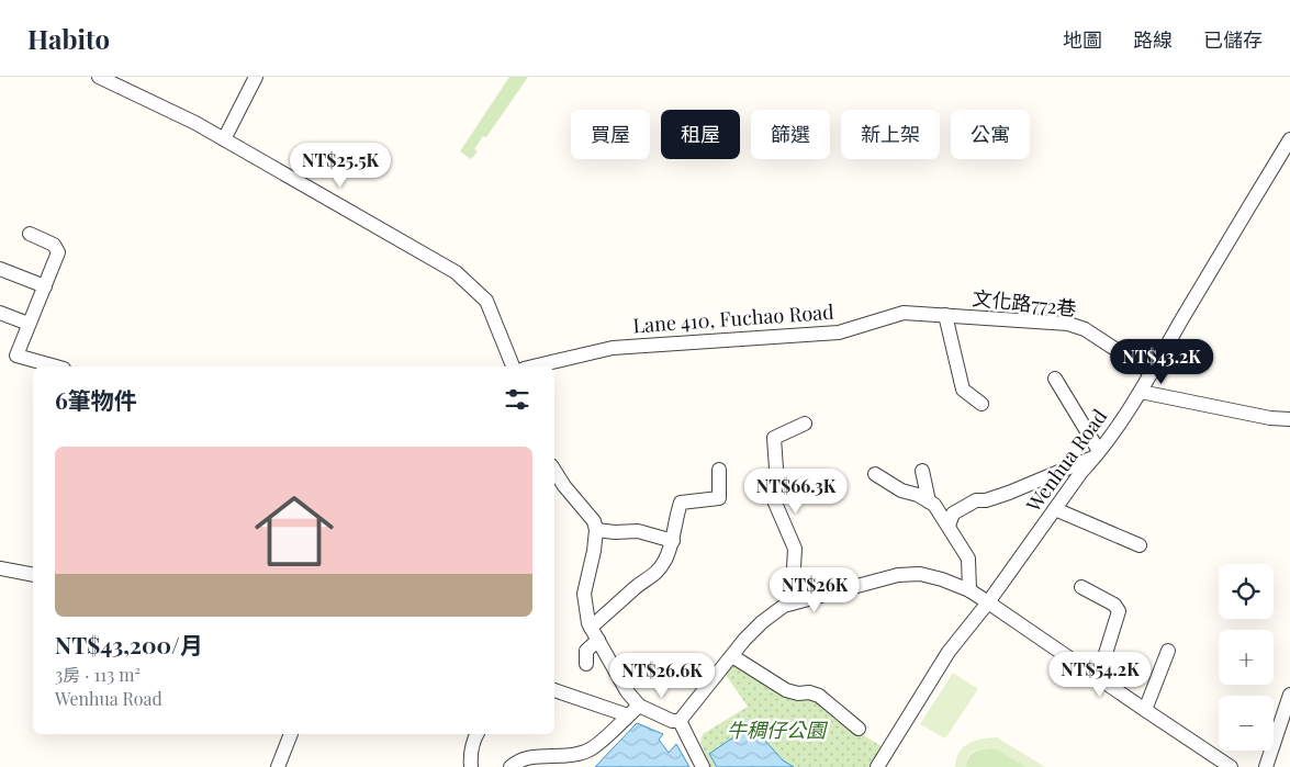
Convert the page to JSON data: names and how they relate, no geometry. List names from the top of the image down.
{
  "streets": {
    "street": ["文化路772巷", "Lane 410, Fuchao Road", "Wenhua Road"]
  },
  "crossings": [
    ["文化路772巷", "Lane 410, Fuchao Road"],
    ["文化路772巷", "Wenhua Road"]
  ],
  "parks": ["牛稠仔公園"],
  "page": {
    "header": "Habito",
    "nav": ["地圖", "路線", "已儲存"],
    "chip": [
      "買屋",
      "租屋",
      "篩選",
      "新上架",
      "公寓"
    ],
    "price": [
      "NT$25.5K",
      "NT$43.2K",
      "NT$66.3K",
      "NT$26K",
      "NT$54.2K",
      "NT$26.6K"
    ],
    "heading": "6筆物件",
    "list": [
      {
        "name": "NT$43,200/月",
        "note": "3房 · 113 m² · Wenhua Road"
      }
    ],
    "map_buttons": ["+", "−"]
  }
}
